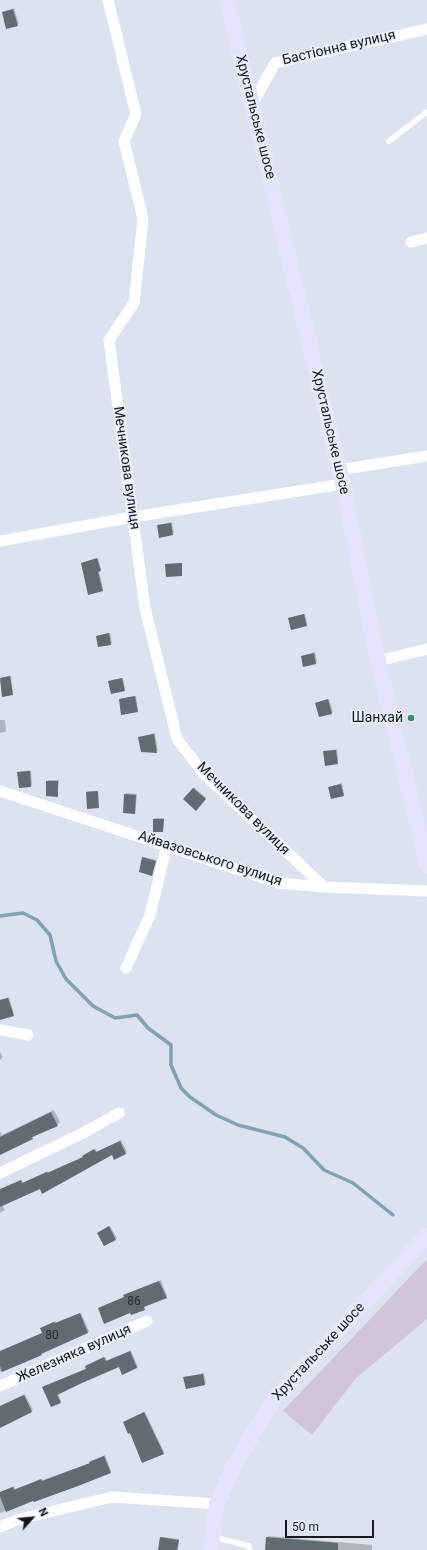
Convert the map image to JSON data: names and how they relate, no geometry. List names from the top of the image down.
{
  "streets": {
    "street": [
      "Бастіонна вулиця",
      "Хрустальське шосе",
      "Мечникова вулиця",
      "Айвазовського вулиця",
      "Железняка вулиця"
    ]
  },
  "crossings": [
    ["Бастіонна вулиця", "Хрустальське шосе"],
    ["Мечникова вулиця", "Айвазовського вулиця"]
  ],
  "places": ["Шанхай"],
  "house_numbers": ["86", "80"],
  "scale_bar": "50 m",
  "north": "top right"
}
